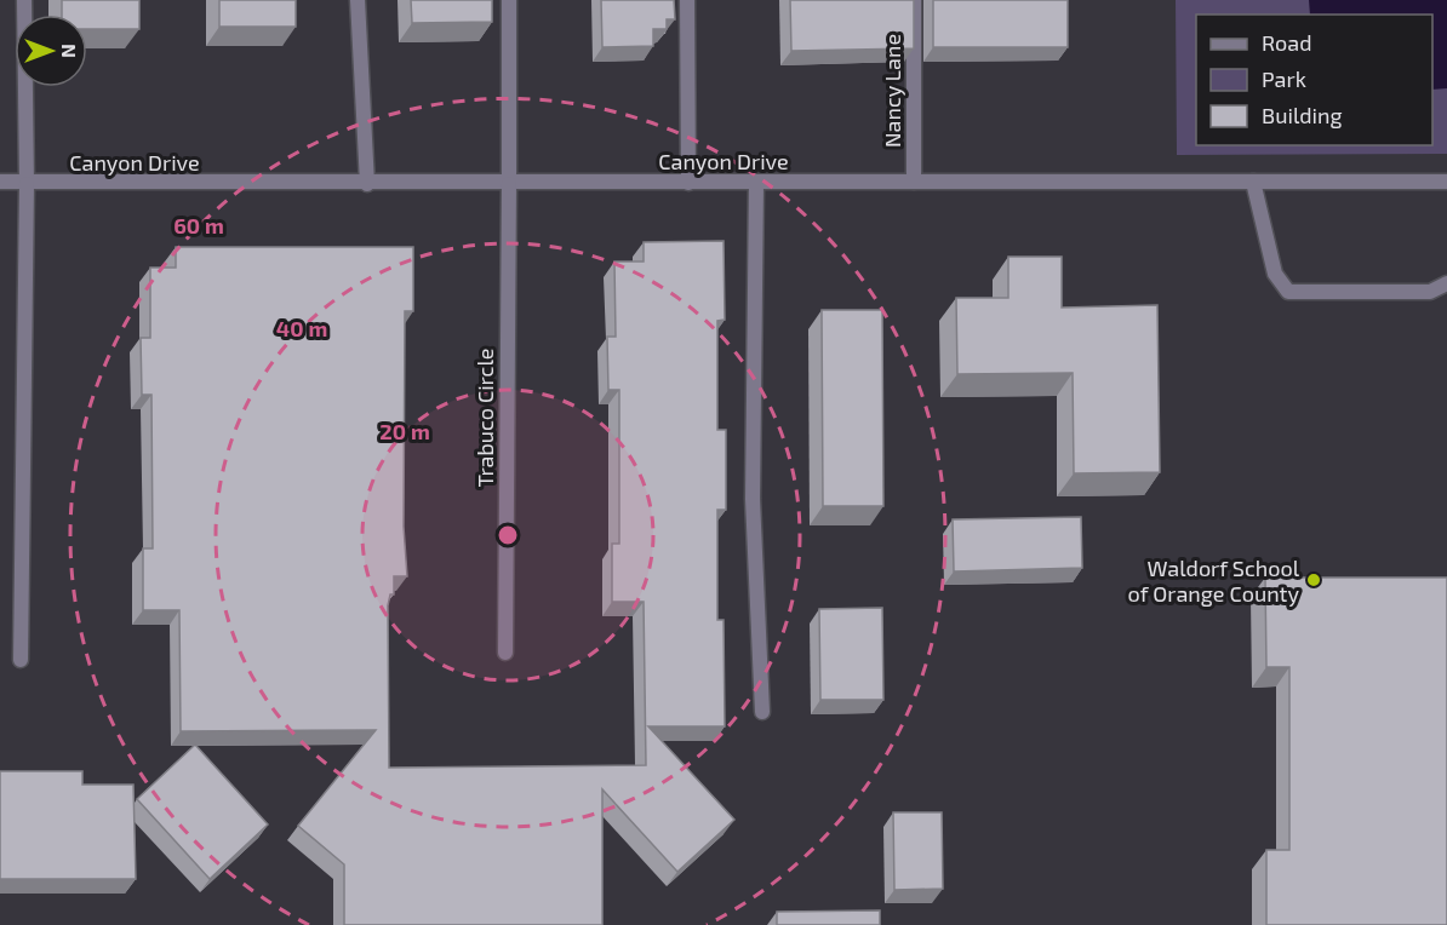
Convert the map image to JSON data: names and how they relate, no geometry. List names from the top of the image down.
{
  "streets": {
    "street": ["Nancy Lane", "Canyon Drive", "Trabuco Circle"]
  },
  "crossings": [
    ["Nancy Lane", "Canyon Drive"],
    ["Canyon Drive", "Trabuco Circle"]
  ],
  "places": ["Waldorf School of Orange County"],
  "legend": ["Road", "Park", "Building"],
  "north": "right",
  "rings": ["60 m", "40 m", "20 m"]
}
